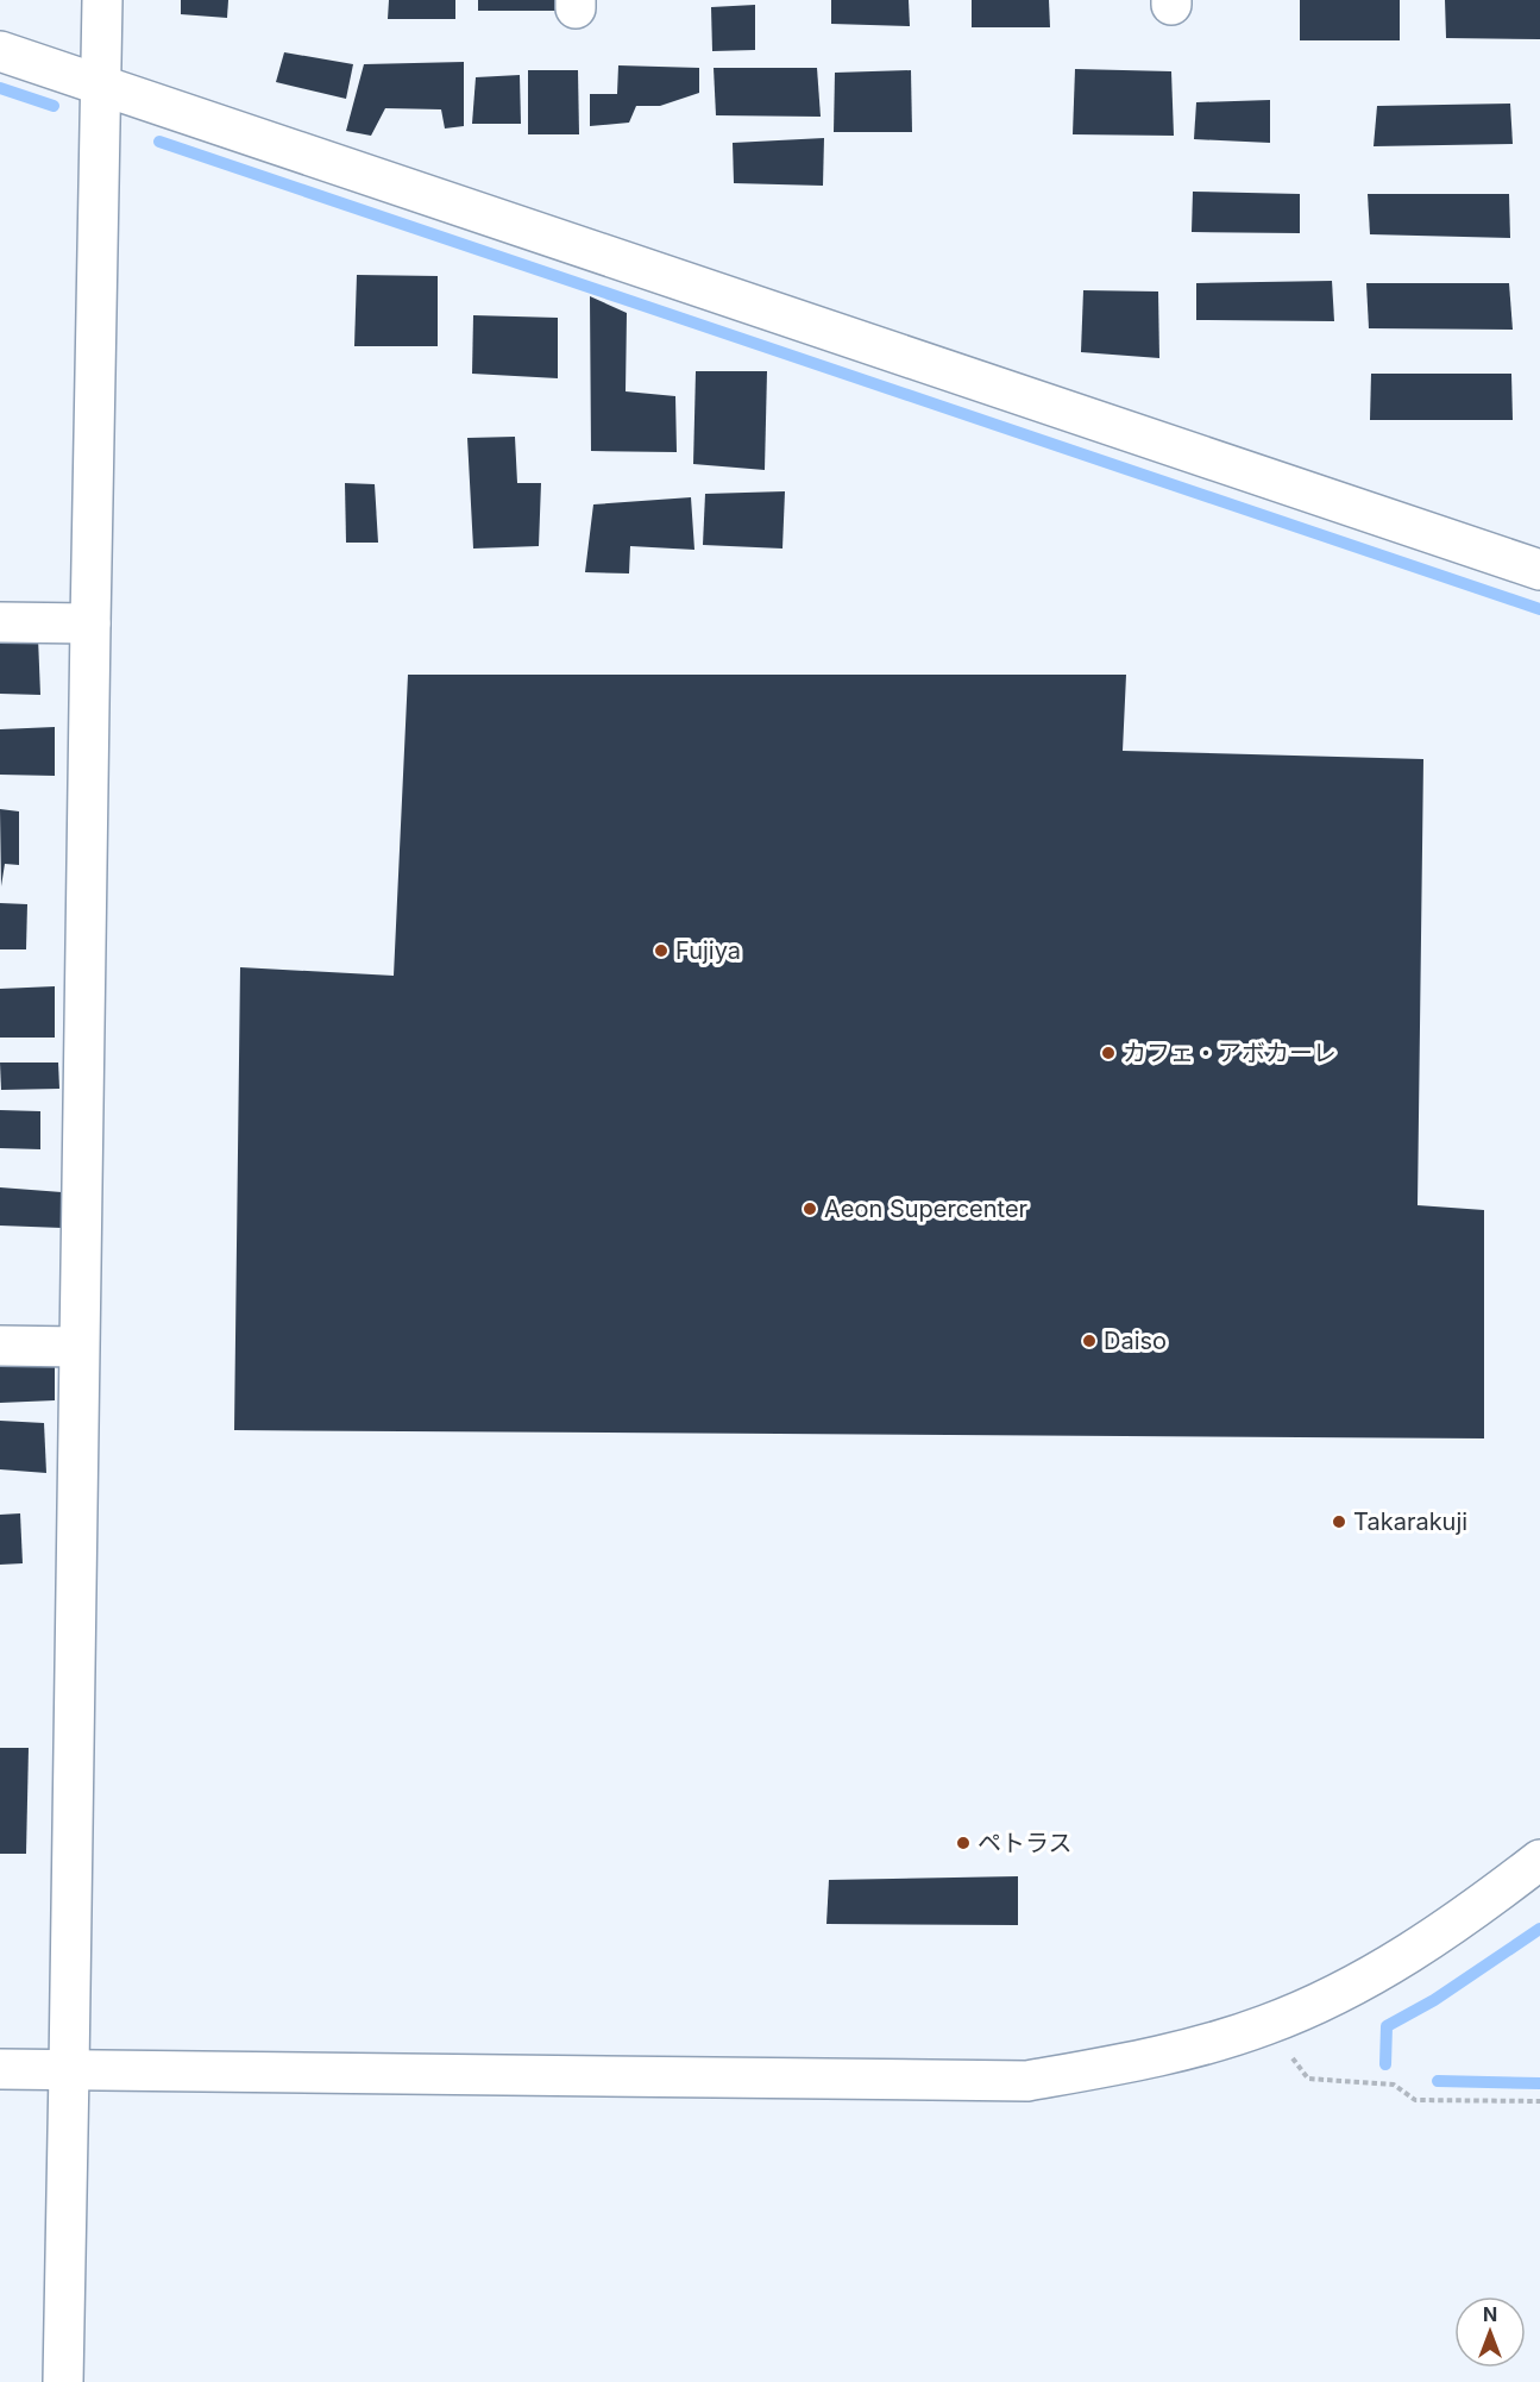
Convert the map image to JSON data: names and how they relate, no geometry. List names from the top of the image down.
{
  "places": [
    "Fujiya",
    "カフェ・アボカーレ",
    "Aeon Supercenter",
    "Daiso",
    "Takarakuji",
    "ペトラス"
  ],
  "north": "top"
}
